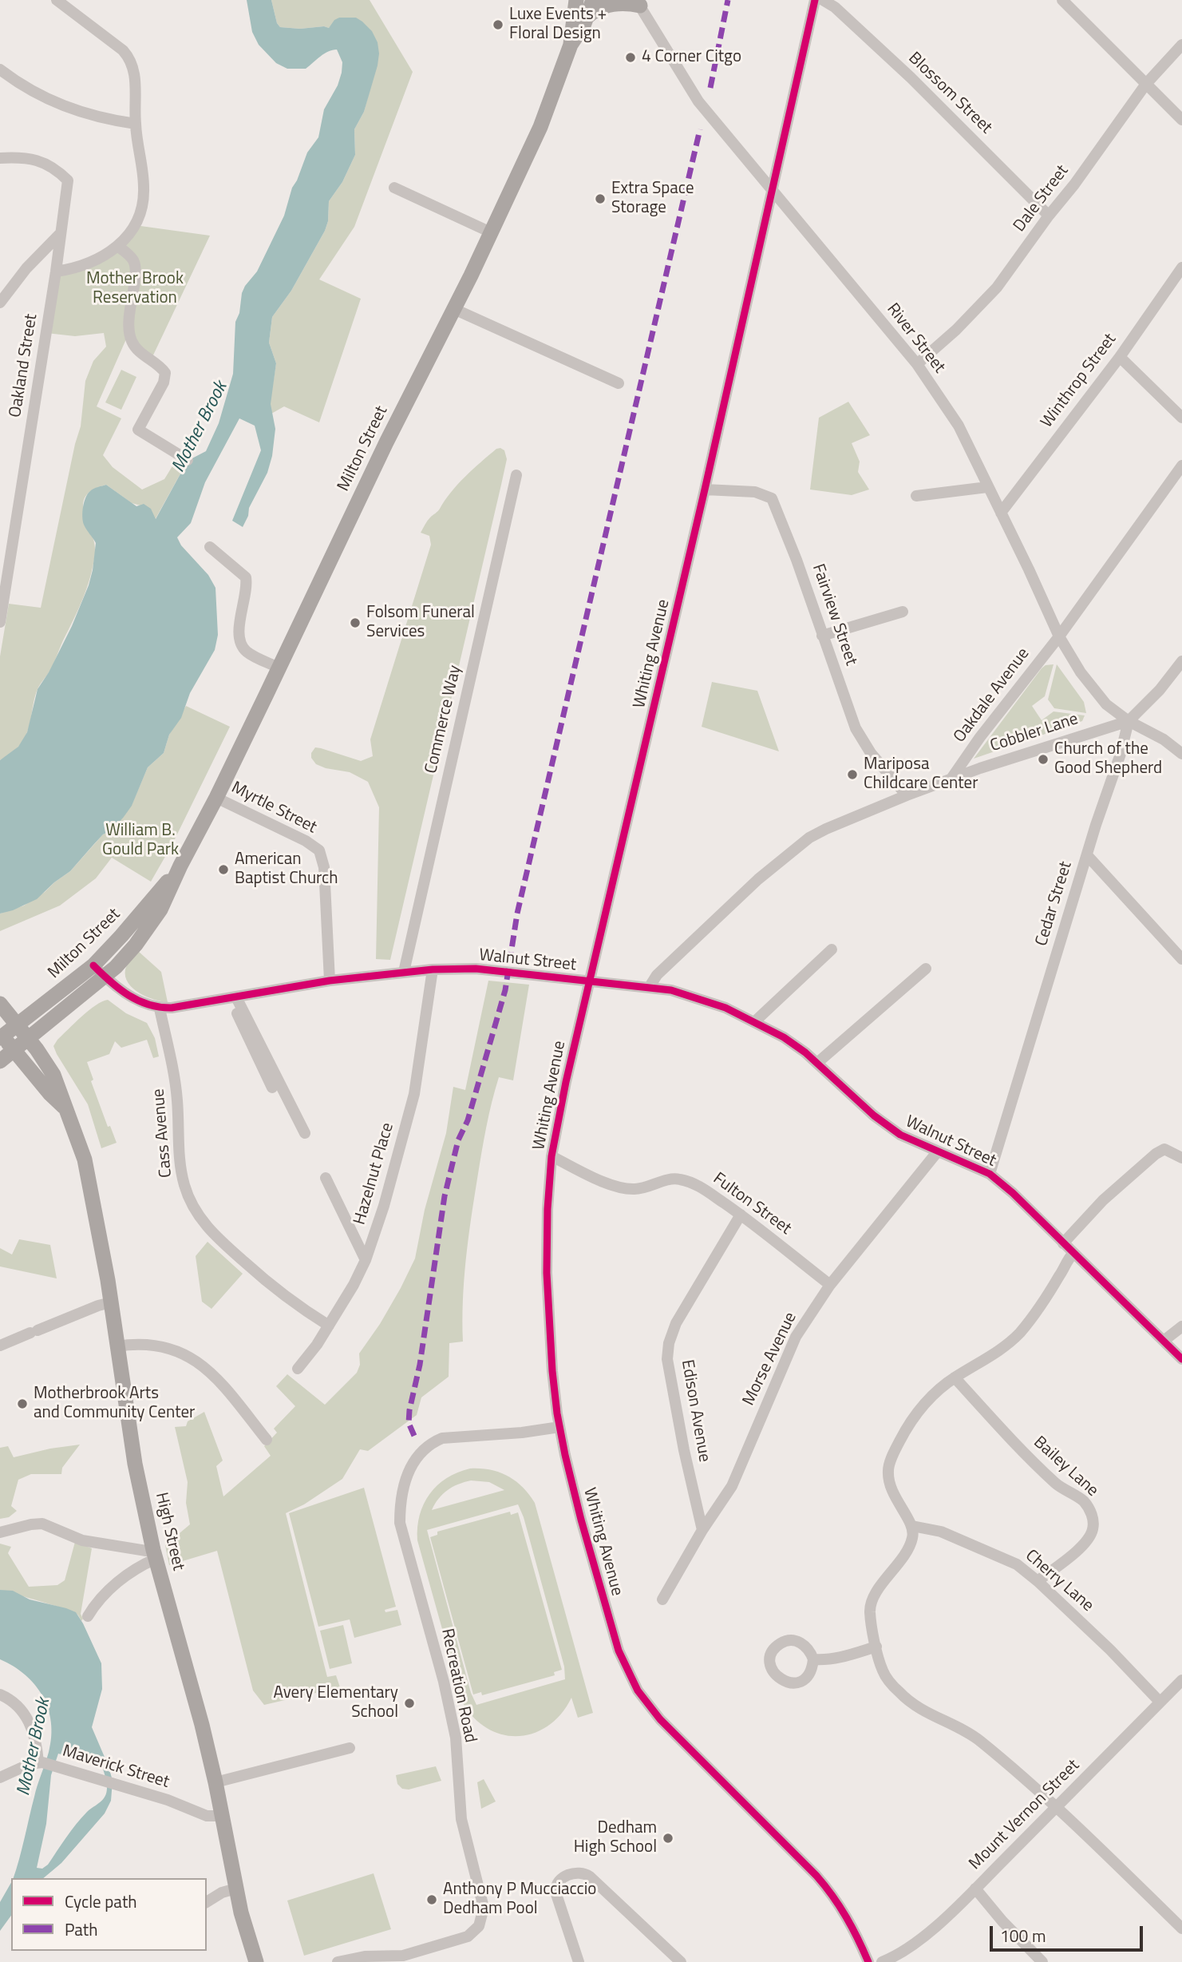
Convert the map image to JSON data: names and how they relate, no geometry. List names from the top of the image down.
{
  "streets": {
    "main road": ["Milton Street", "High Street"],
    "street": [
      "Blossom Street",
      "Dale Street",
      "River Street",
      "Oakland Street",
      "Winthrop Street",
      "Fairview Street",
      "Whiting Avenue",
      "Oakdale Avenue",
      "Commerce Way",
      "Cobbler Lane",
      "Myrtle Street",
      "Cedar Street",
      "Walnut Street",
      "Cass Avenue",
      "Hazelnut Place",
      "Fulton Street",
      "Morse Avenue",
      "Edison Avenue",
      "Bailey Lane",
      "Cherry Lane",
      "Recreation Road",
      "Maverick Street",
      "Mount Vernon Street"
    ]
  },
  "crossings": [
    ["Blossom Street", "Dale Street"],
    ["Dale Street", "River Street"],
    ["River Street", "Winthrop Street"],
    ["River Street", "Whiting Avenue"],
    ["River Street", "Oakdale Avenue"],
    ["River Street", "Cobbler Lane"],
    ["River Street", "Cedar Street"],
    ["Milton Street", "Myrtle Street"],
    ["Milton Street", "Walnut Street"],
    ["Milton Street", "High Street"],
    ["Fairview Street", "Whiting Avenue"],
    ["Whiting Avenue", "Walnut Street"],
    ["Whiting Avenue", "Fulton Street"],
    ["Whiting Avenue", "Recreation Road"],
    ["Oakdale Avenue", "Cobbler Lane"],
    ["Commerce Way", "Walnut Street"],
    ["Cobbler Lane", "Cedar Street"],
    ["Myrtle Street", "Walnut Street"],
    ["Cedar Street", "Walnut Street"],
    ["Walnut Street", "Cass Avenue"],
    ["Walnut Street", "Hazelnut Place"],
    ["Walnut Street", "Morse Avenue"],
    ["Cass Avenue", "Hazelnut Place"],
    ["Fulton Street", "Morse Avenue"],
    ["Fulton Street", "Edison Avenue"],
    ["Morse Avenue", "Edison Avenue"],
    ["Bailey Lane", "Cherry Lane"],
    ["High Street", "Maverick Street"],
    ["Cherry Lane", "Mount Vernon Street"]
  ],
  "water": ["Mother Brook"],
  "parks": ["Mother Brook Reservation", "William B. Gould Park"],
  "places": [
    "Luxe Events + Floral Design",
    "4 Corner Citgo",
    "Extra Space Storage",
    "Folsom Funeral Services",
    "Church of the Good Shepherd",
    "Mariposa Childcare Center",
    "American Baptist Church",
    "Motherbrook Arts and Community Center",
    "Avery Elementary School",
    "Dedham High School",
    "Anthony P Mucciaccio Dedham Pool"
  ],
  "legend": ["Cycle path", "Path"],
  "scale_bar": "100 m"
}
